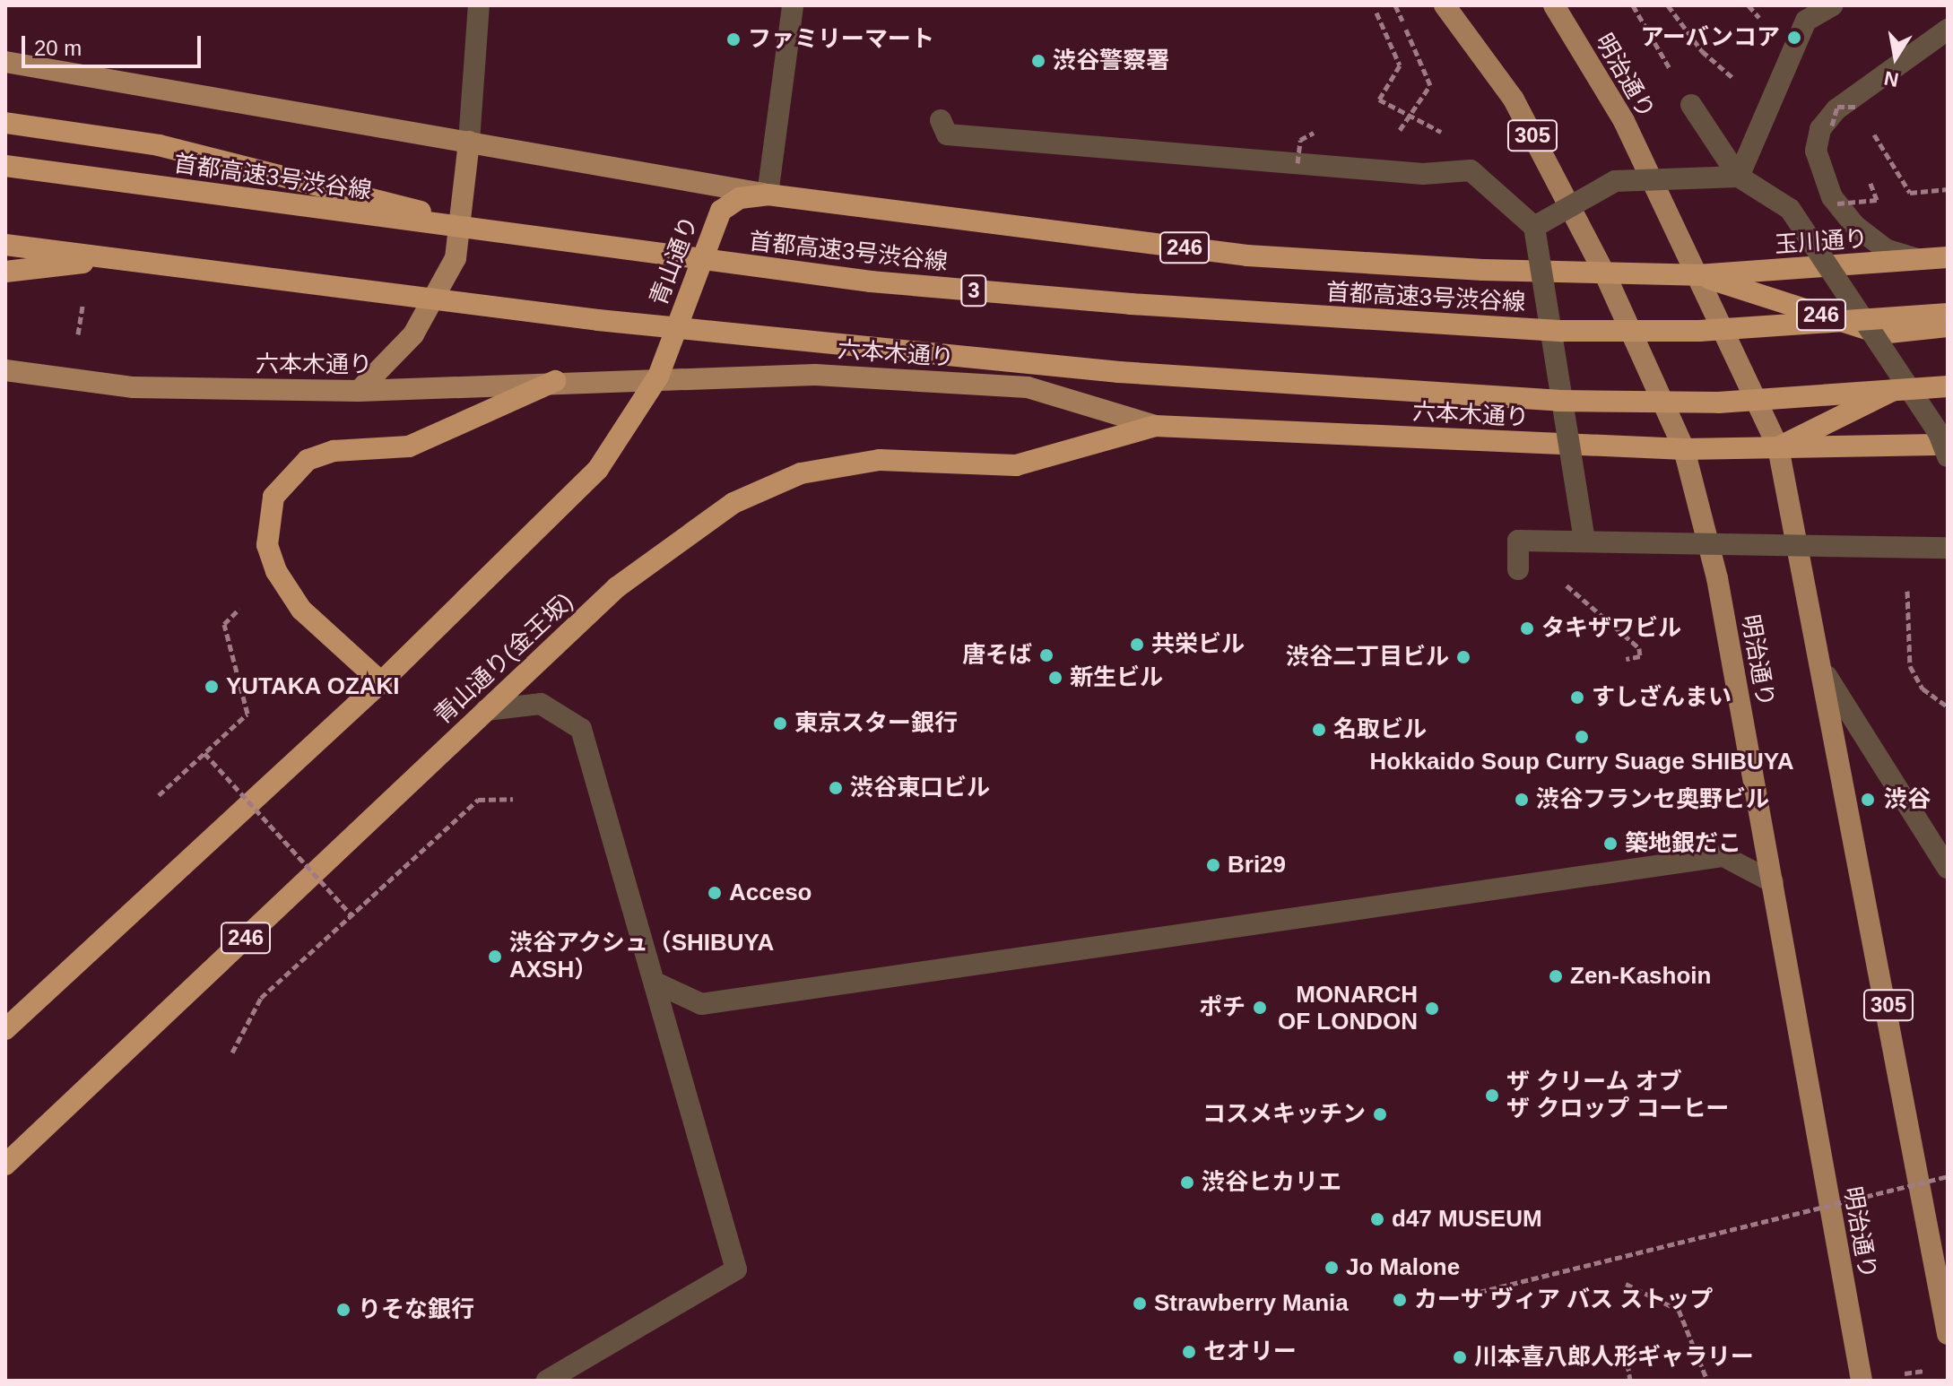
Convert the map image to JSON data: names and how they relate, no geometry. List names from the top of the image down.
{
  "streets": {
    "highway": [
      "首都高速3号渋谷線",
      "玉川通り",
      "246",
      "青山通り",
      "3",
      "六本木通り",
      "青山通り(金王坂)"
    ],
    "main road": ["明治通り", "305"]
  },
  "crossings": [
    ["明治通り", "玉川通り"],
    ["明治通り", "246"],
    ["明治通り", "六本木通り"],
    ["玉川通り", "246"],
    ["246", "青山通り"],
    ["246", "六本木通り"],
    ["青山通り", "六本木通り"],
    ["六本木通り", "青山通り(金王坂)"]
  ],
  "places": [
    "アーバンコア",
    "ファミリーマート",
    "渋谷警察署",
    "タキザワビル",
    "共栄ビル",
    "唐そば",
    "渋谷二丁目ビル",
    "新生ビル",
    "YUTAKA OZAKI",
    "すしざんまい",
    "東京スター銀行",
    "名取ビル",
    "Hokkaido Soup Curry Suage SHIBUYA",
    "渋谷東口ビル",
    "渋谷フランセ奥野ビル",
    "渋谷",
    "築地銀だこ",
    "Bri29",
    "Acceso",
    "渋谷アクシュ（SHIBUYA AXSH）",
    "Zen-Kashoin",
    "ポチ",
    "MONARCH OF LONDON",
    "ザ クリーム オブ ザ クロップ コーヒー",
    "コスメキッチン",
    "渋谷ヒカリエ",
    "d47 MUSEUM",
    "Jo Malone",
    "カーサ ヴィア バス ストップ",
    "Strawberry Mania",
    "りそな銀行",
    "セオリー",
    "川本喜八郎人形ギャラリー"
  ],
  "scale_bar": "20 m",
  "north": "bottom"
}
